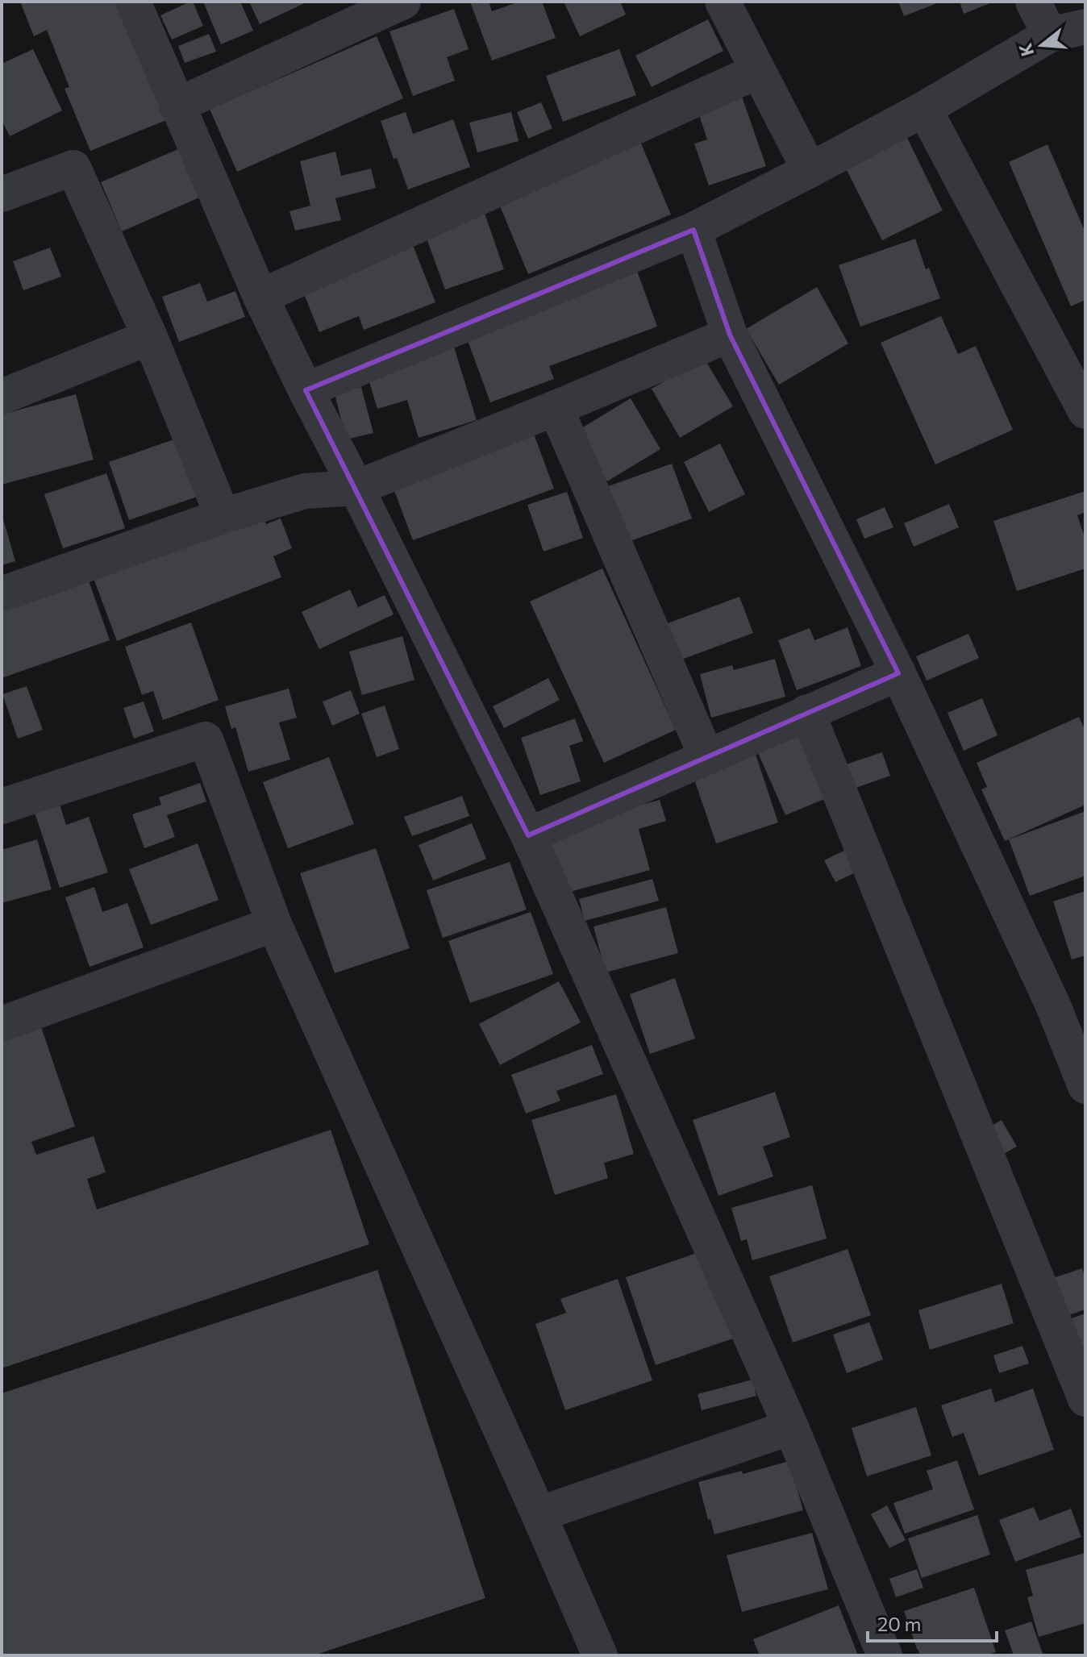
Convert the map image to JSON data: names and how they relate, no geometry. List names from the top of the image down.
{
  "scale_bar": "20 m",
  "north": "left"
}
